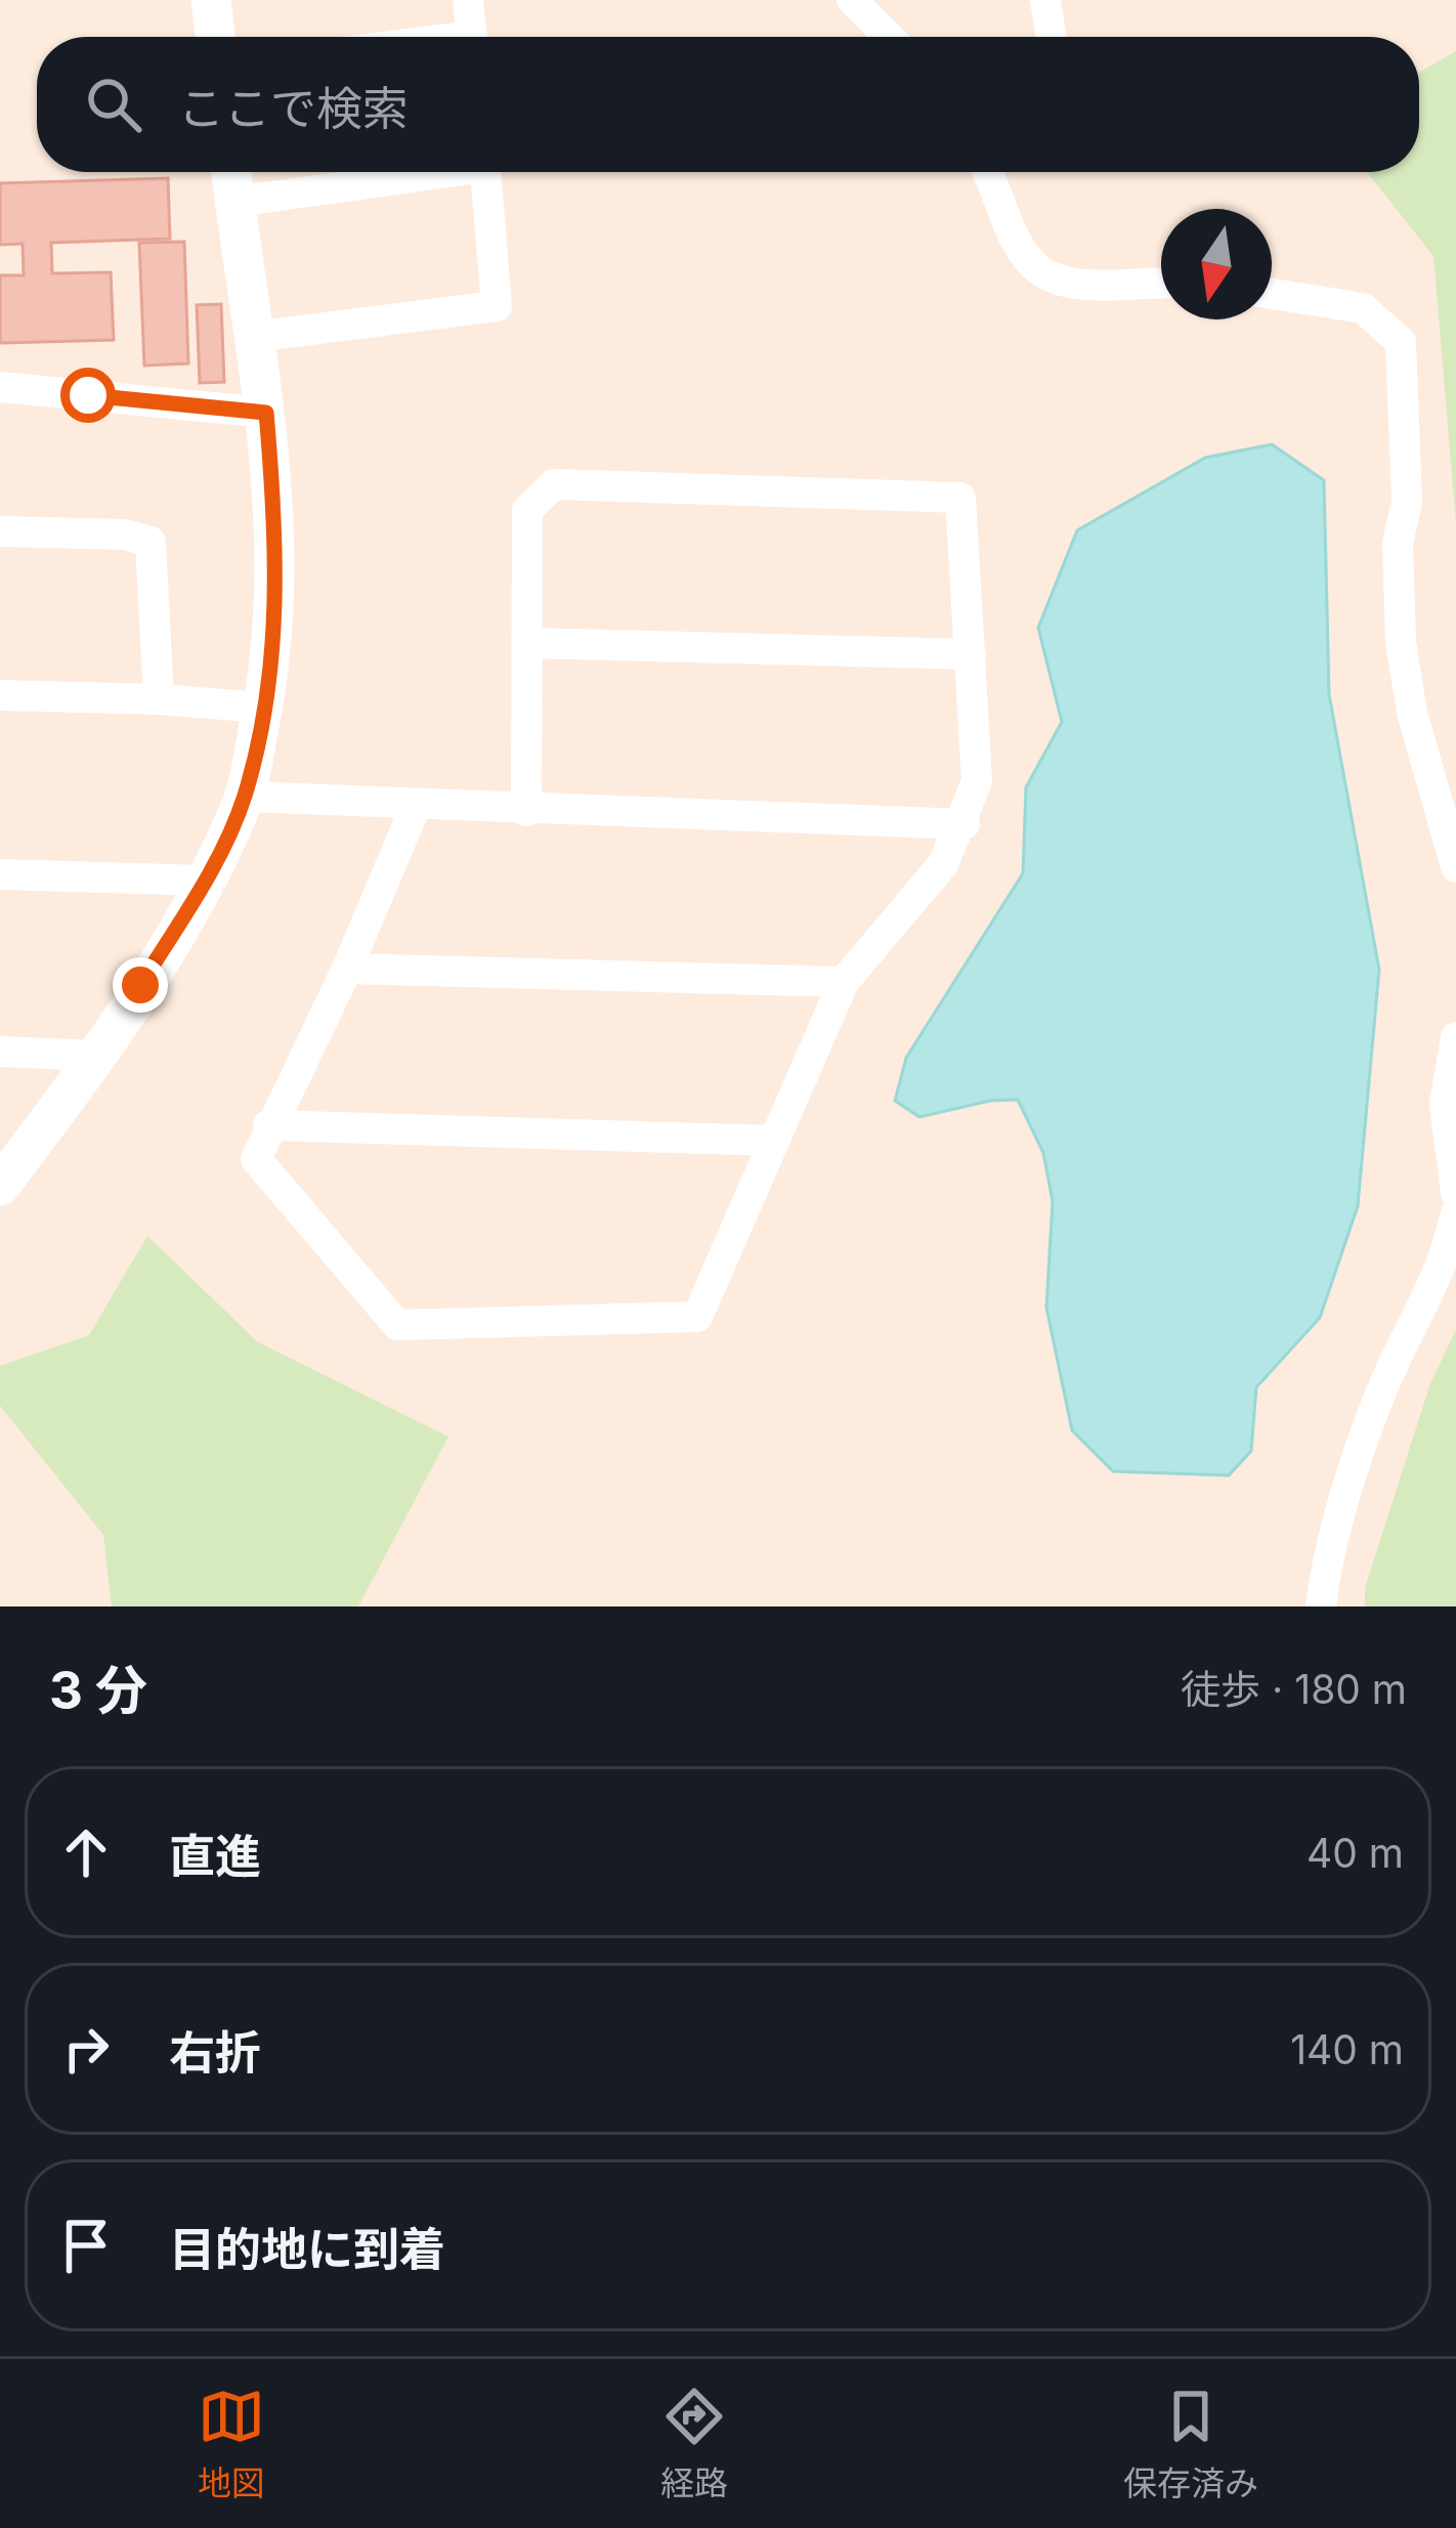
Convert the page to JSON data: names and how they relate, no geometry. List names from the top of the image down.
{
  "north": "bottom",
  "page": {
    "search": "ここで検索",
    "heading": ["3 分", "徒歩 · 180 m"],
    "list": [
      ["直進", "40 m"],
      ["右折", "140 m"],
      "目的地に到着"
    ],
    "nav": ["地図", "経路", "保存済み"]
  }
}
